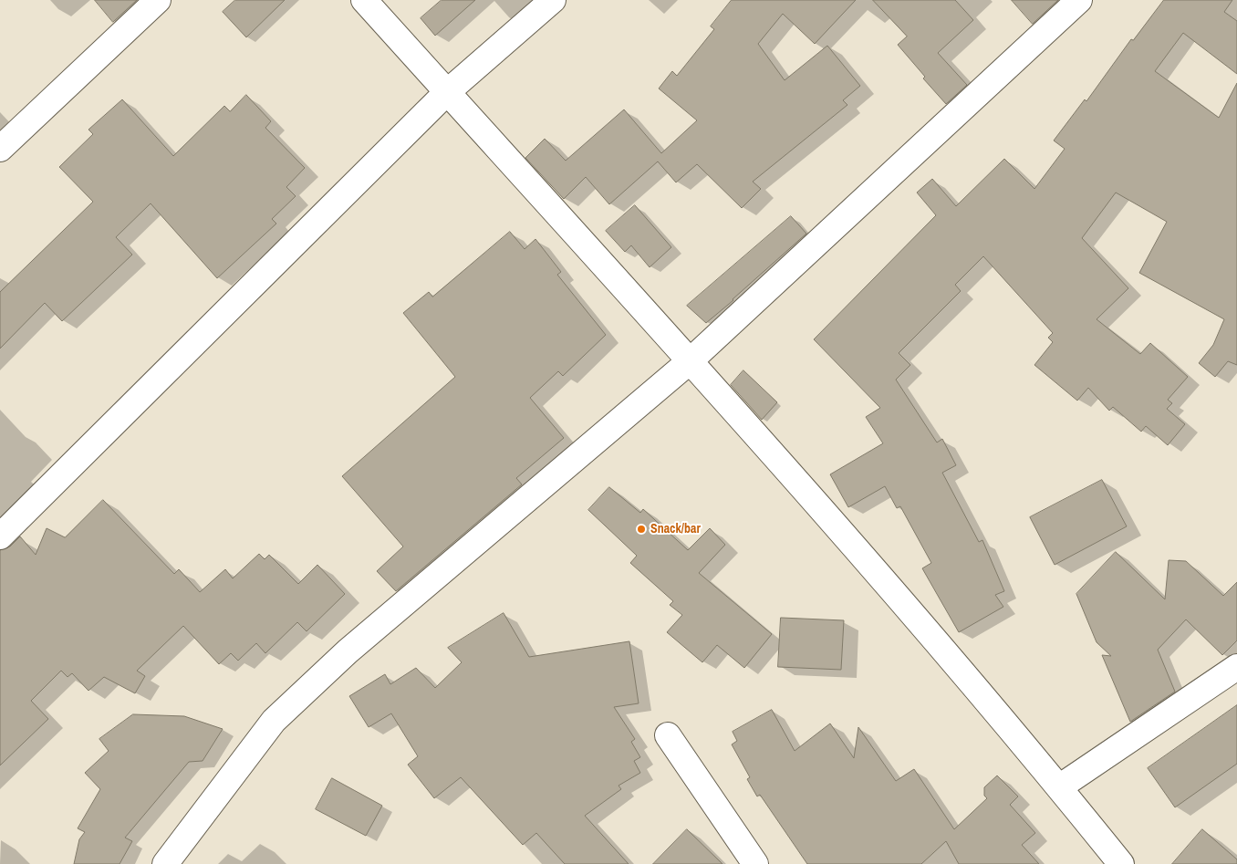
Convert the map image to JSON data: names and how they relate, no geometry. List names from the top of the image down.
{
  "places": ["Snack/bar"]
}
